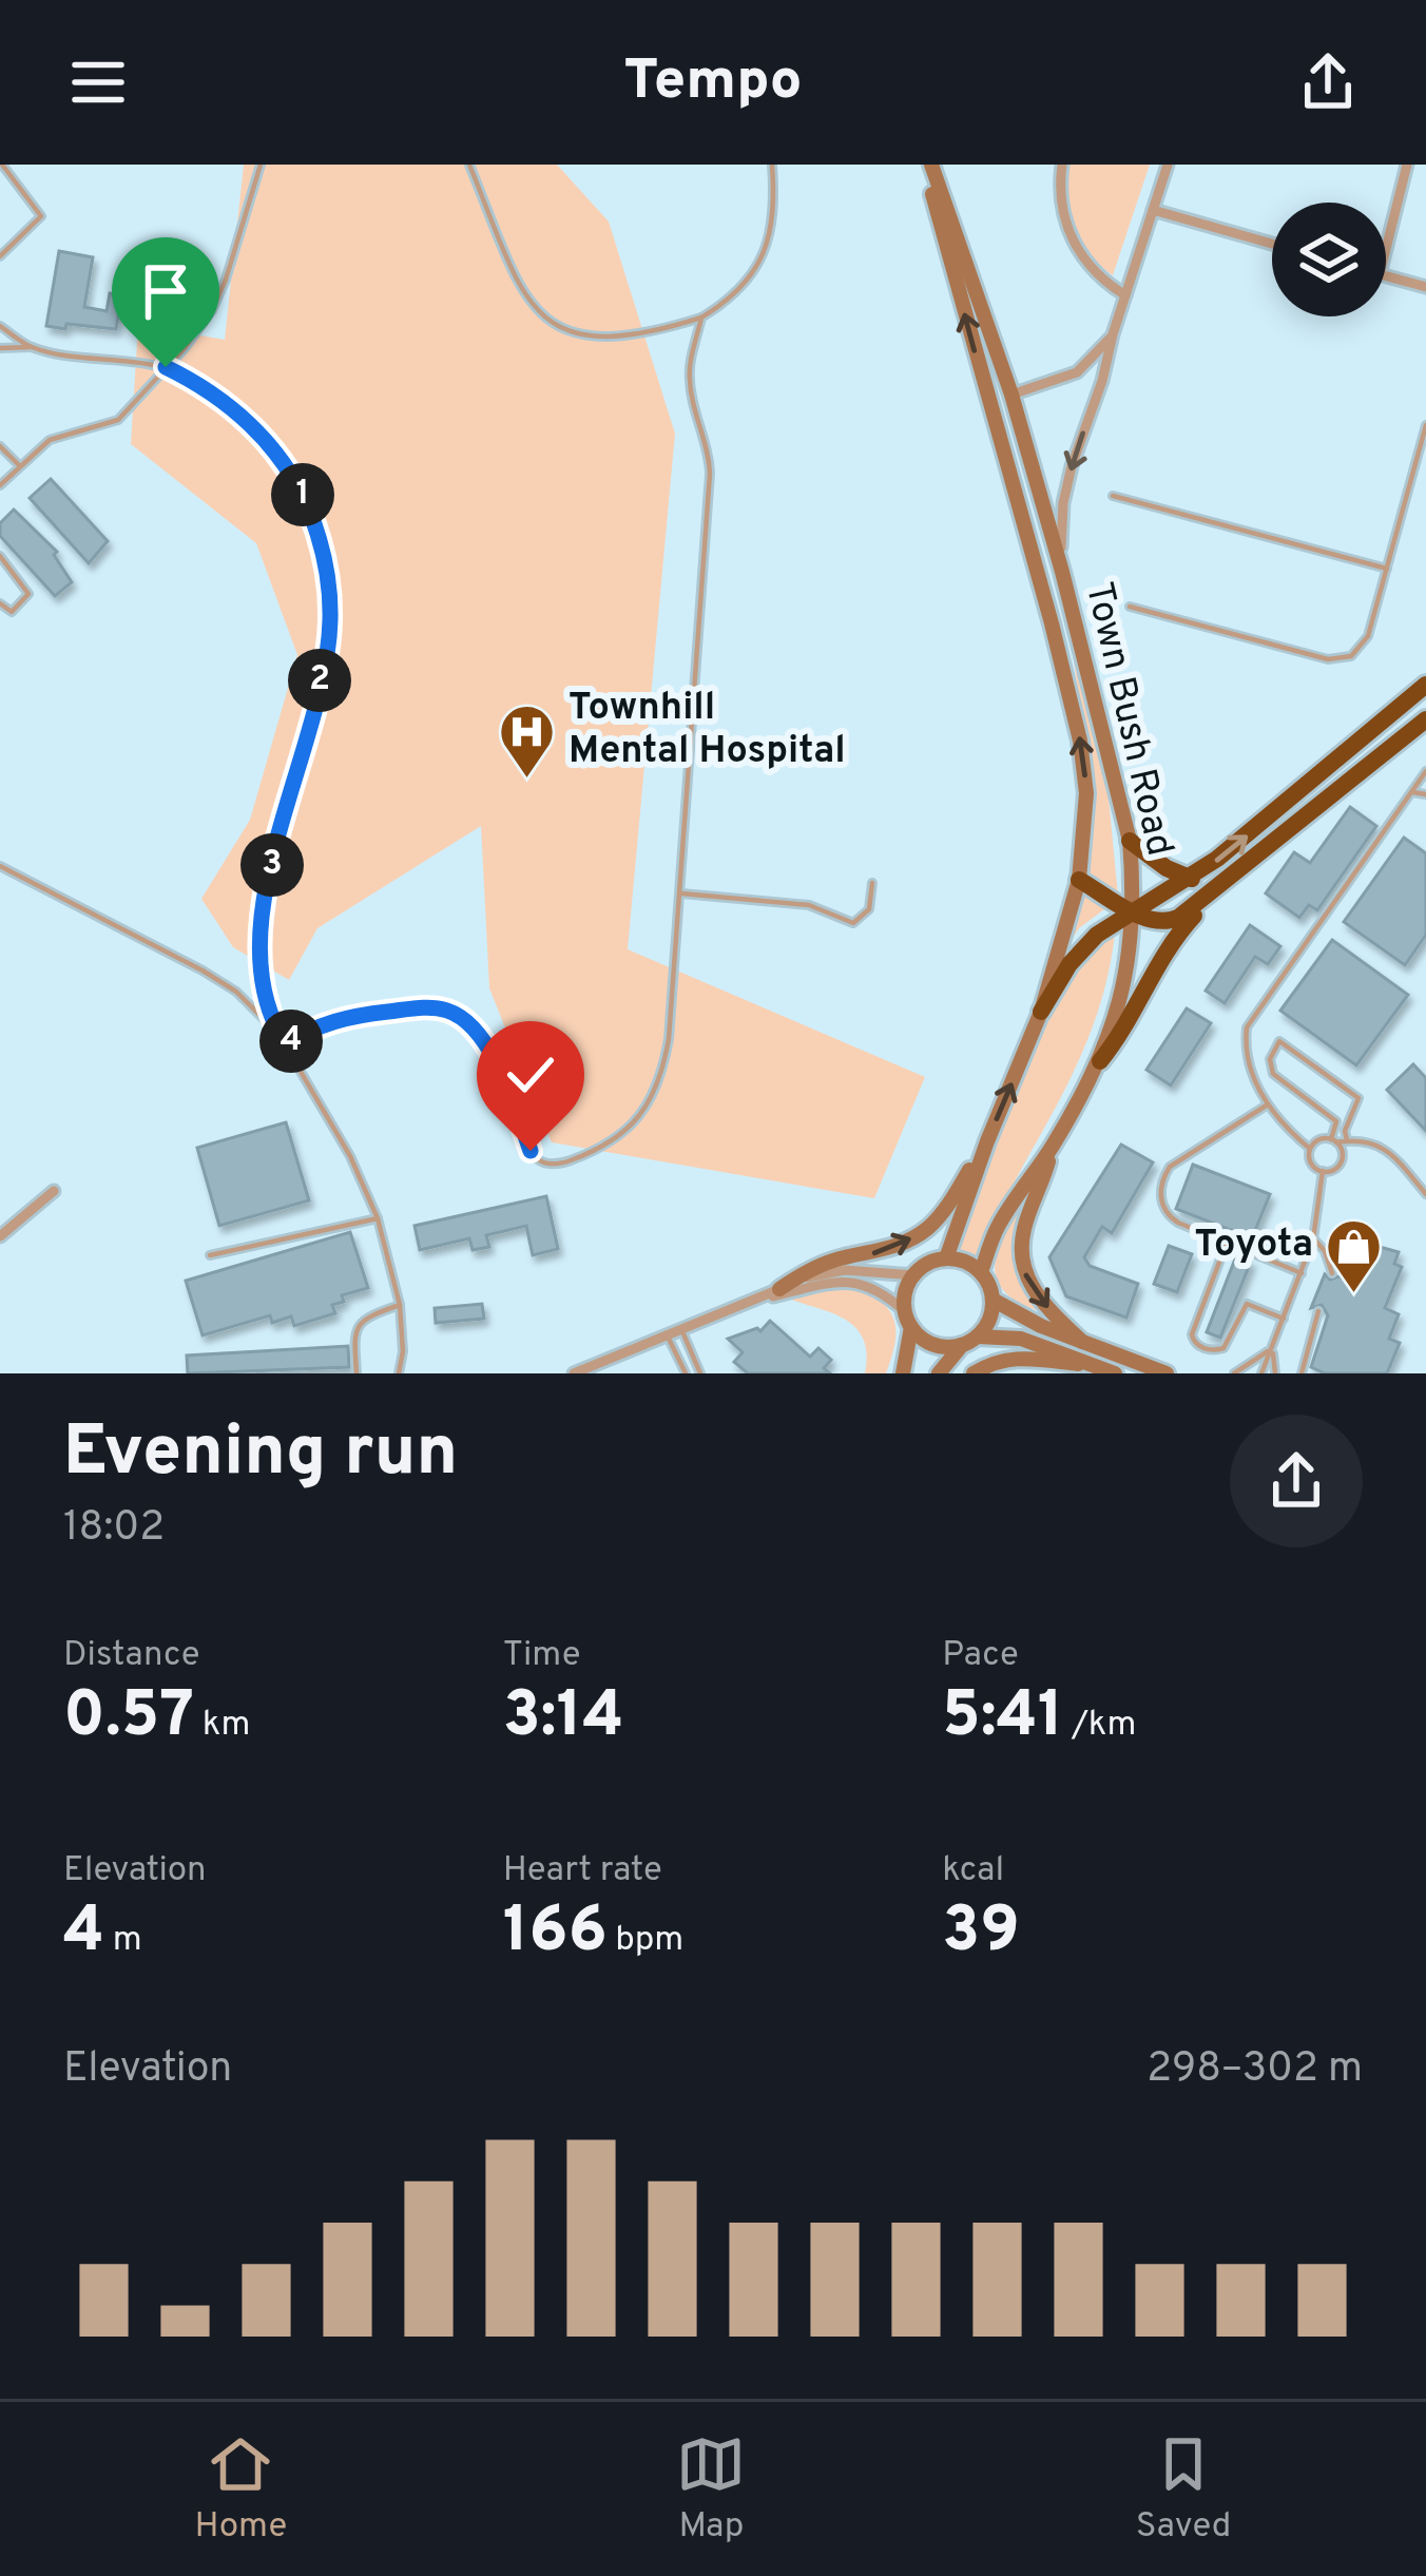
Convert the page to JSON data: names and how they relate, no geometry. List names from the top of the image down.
{
  "streets": {
    "street": ["Town Bush Road"]
  },
  "places": {
    "hospital": ["Townhill Mental Hospital"],
    "shop": ["Toyota"]
  },
  "page": {
    "header": "Tempo",
    "pins": [
      "1",
      "2",
      "3",
      "4"
    ],
    "heading": ["Evening run", "18:02"],
    "stats": [
      ["Distance", "0.57 km"],
      ["Time", "3:14"],
      ["Pace", "5:41 /km"],
      ["Elevation", "4 m"],
      ["Heart rate", "166 bpm"],
      ["kcal", "39"]
    ],
    "chart": ["Elevation", "298–302 m"],
    "tabs": ["Home", "Map", "Saved"]
  }
}
